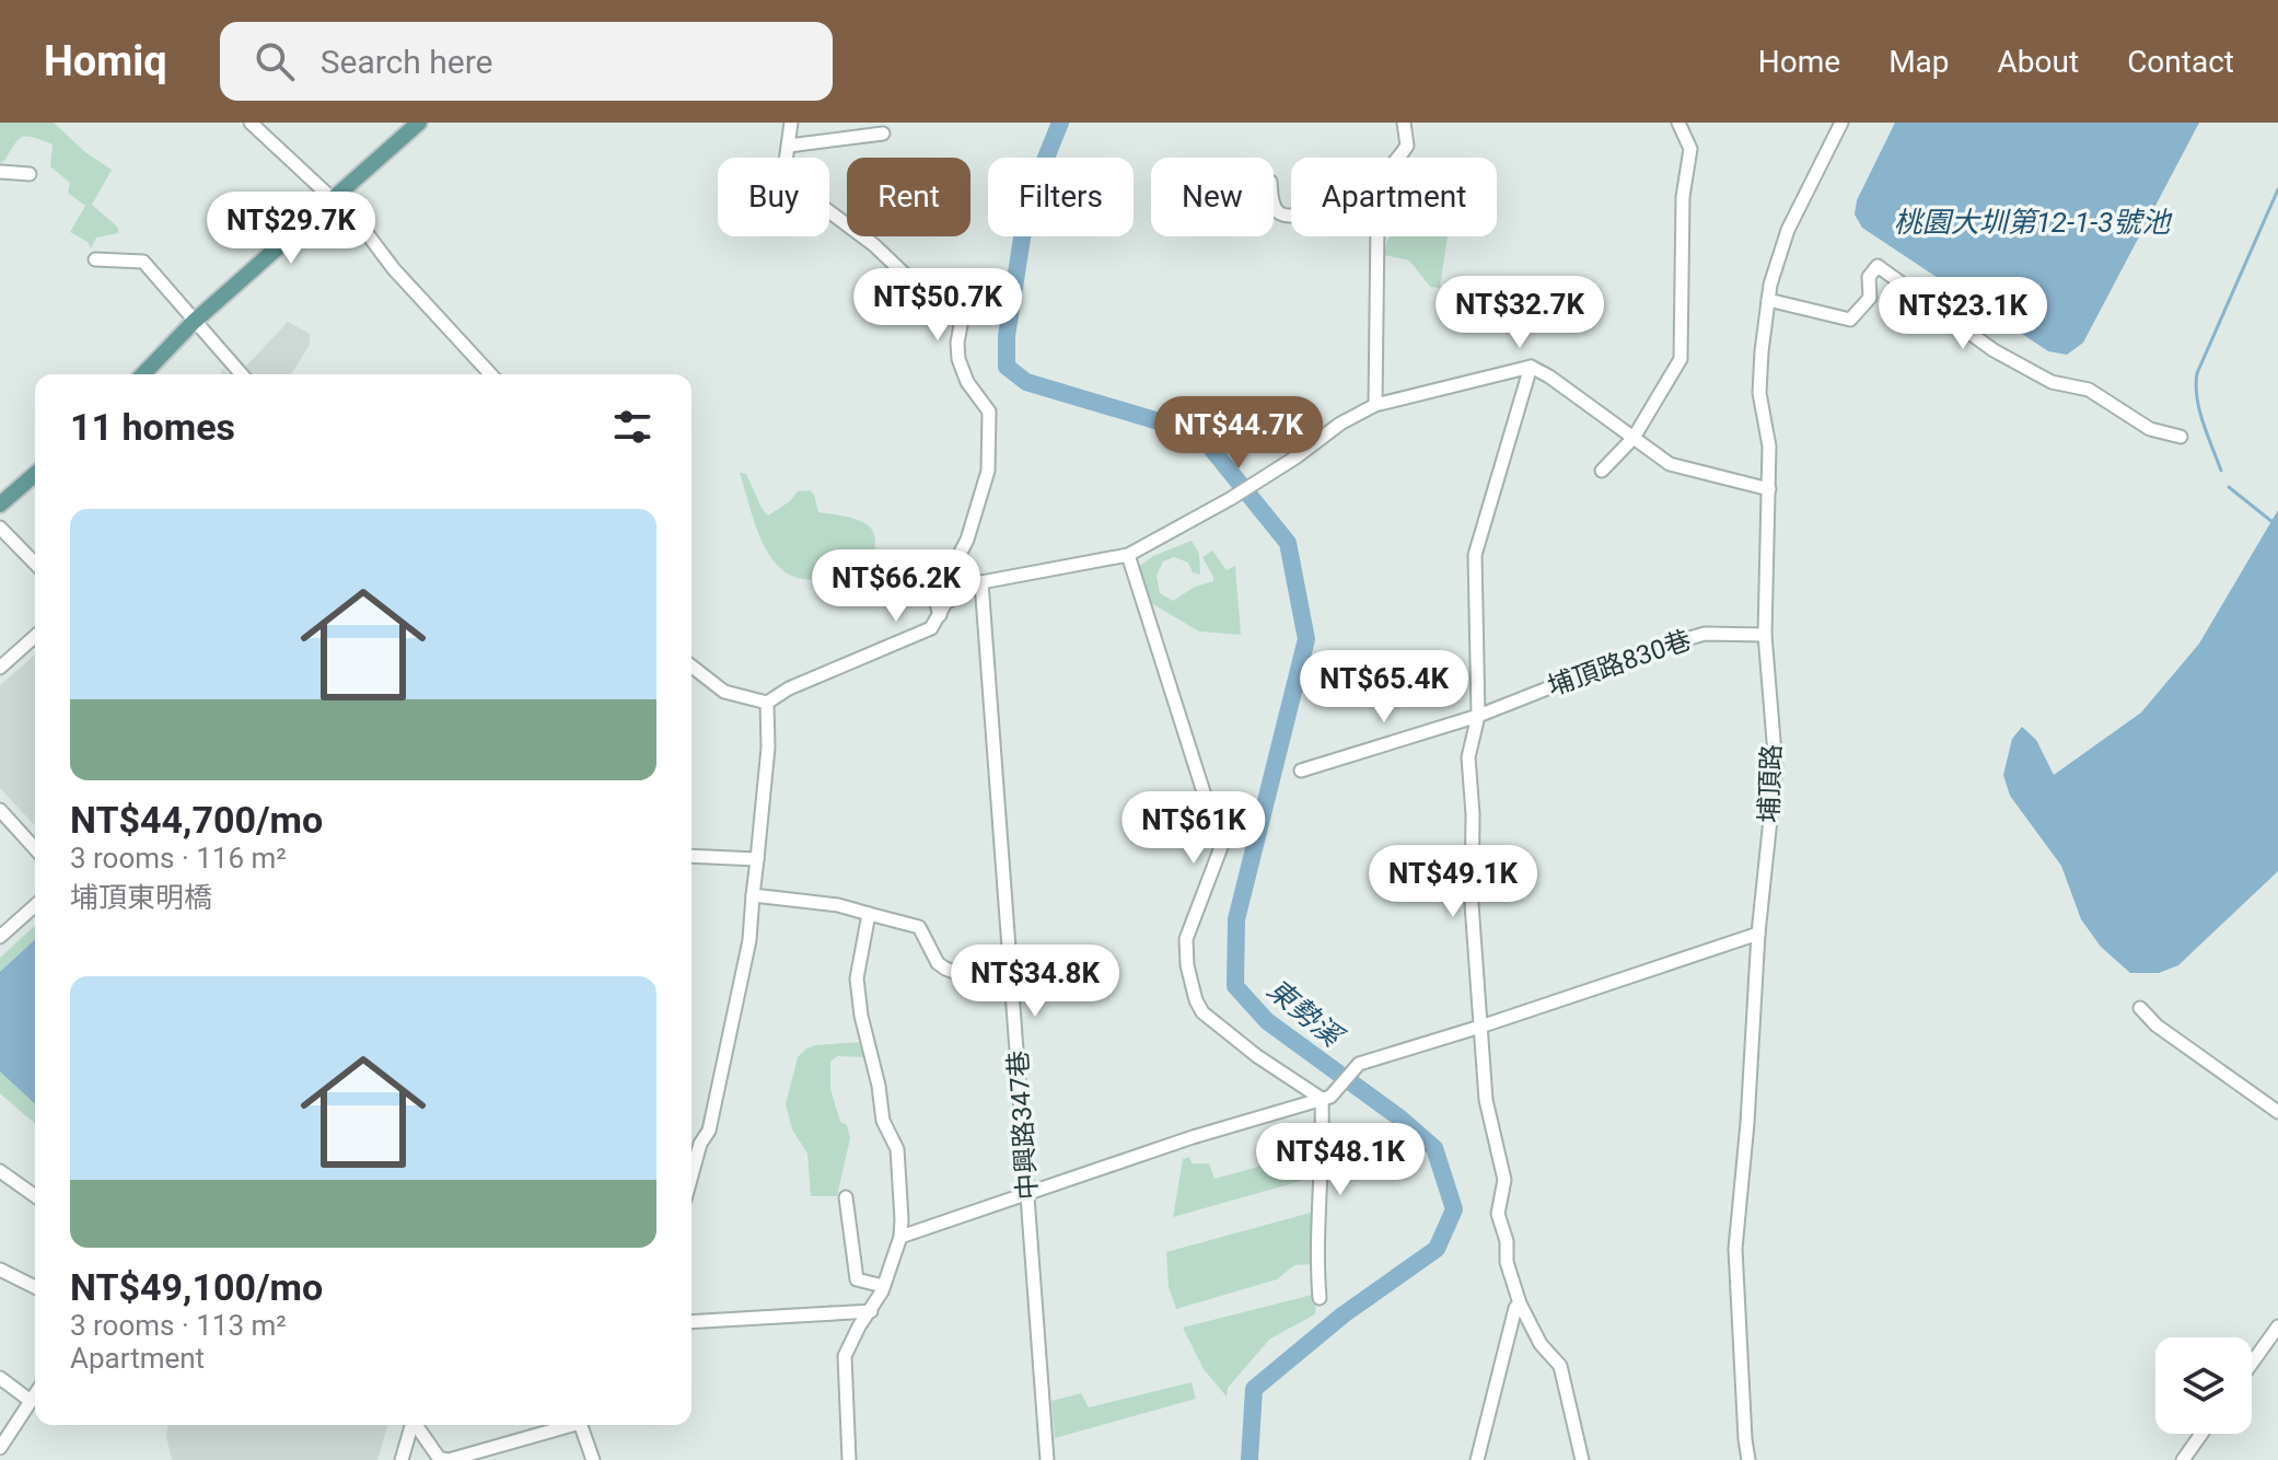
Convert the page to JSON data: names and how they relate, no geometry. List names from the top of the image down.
{
  "streets": {
    "street": ["埔頂路830巷", "埔頂路", "中興路347巷"]
  },
  "crossings": [
    ["埔頂路830巷", "埔頂路"]
  ],
  "water": ["桃園大圳第12-1-3號池", "東勢溪"],
  "page": {
    "header": "Homiq",
    "search": "Search here",
    "nav": [
      "Home",
      "Map",
      "About",
      "Contact"
    ],
    "chip": [
      "Buy",
      "Rent",
      "Filters",
      "New",
      "Apartment"
    ],
    "price": [
      "NT$29.7K",
      "NT$50.7K",
      "NT$32.7K",
      "NT$23.1K",
      "NT$44.7K",
      "NT$66.2K",
      "NT$65.4K",
      "NT$61K",
      "NT$49.1K",
      "NT$34.8K",
      "NT$48.1K"
    ],
    "heading": "11 homes",
    "list": [
      {
        "name": "NT$44,700/mo",
        "note": "3 rooms · 116 m² · 埔頂東明橋"
      },
      {
        "name": "NT$49,100/mo",
        "note": "3 rooms · 113 m² · Apartment"
      }
    ]
  }
}
